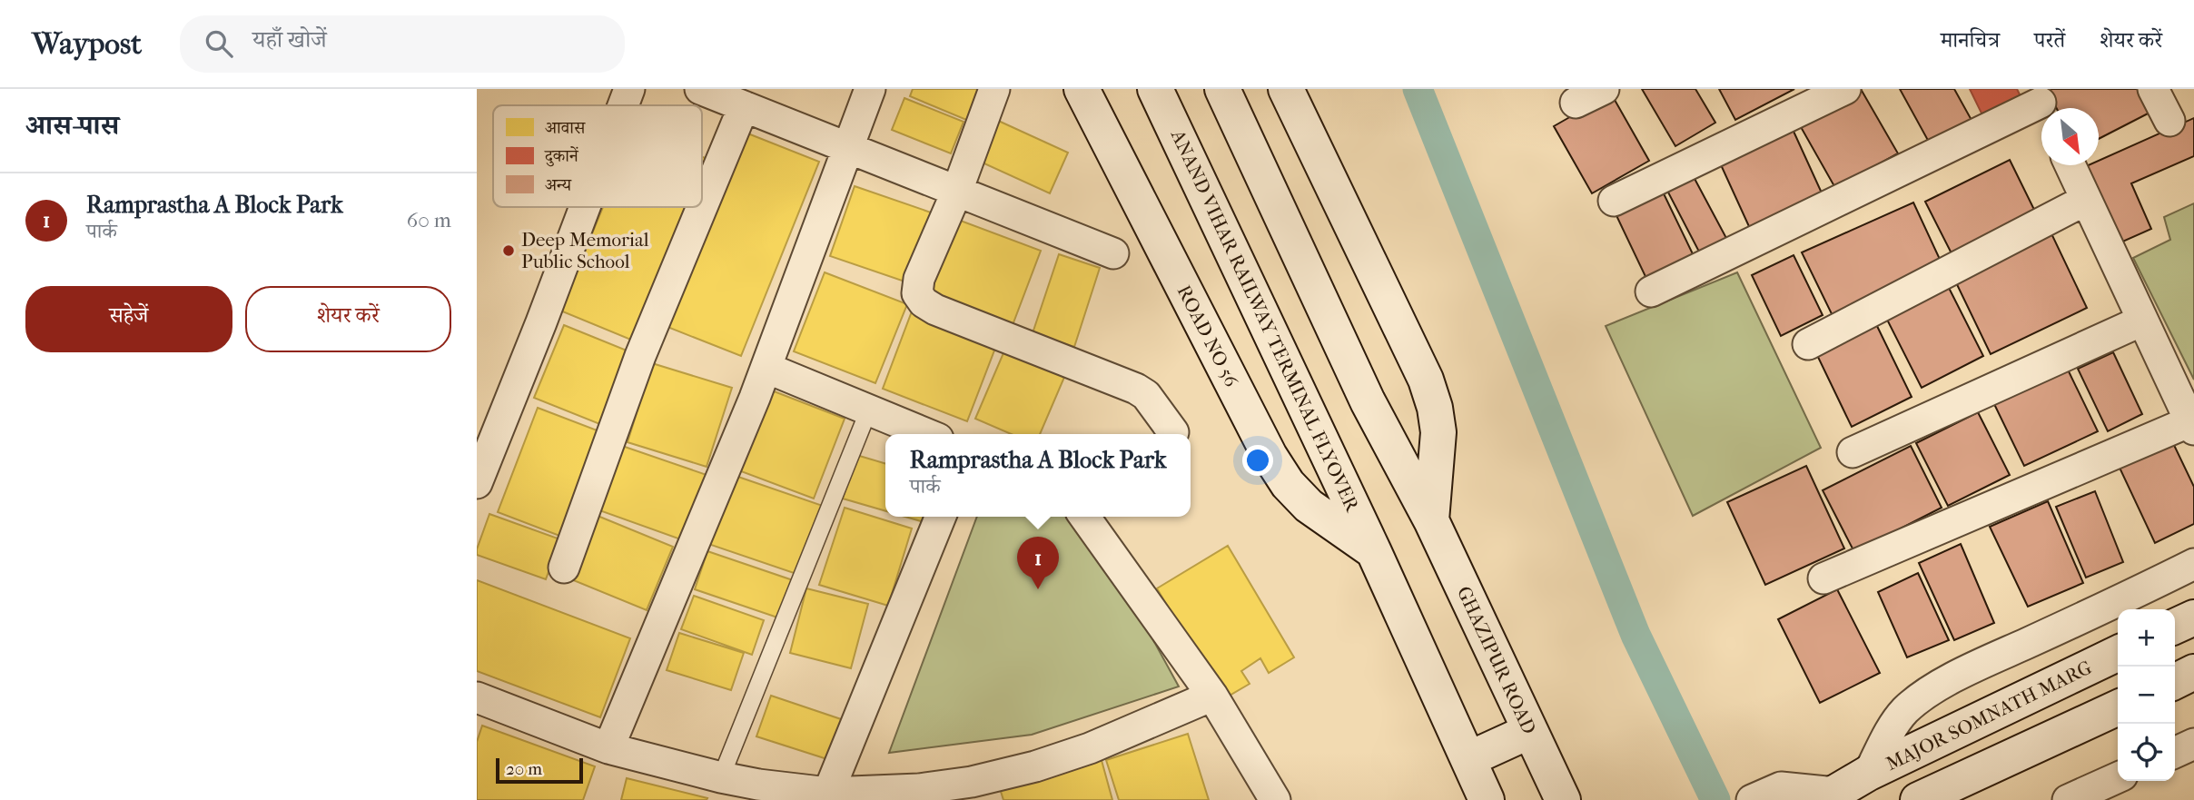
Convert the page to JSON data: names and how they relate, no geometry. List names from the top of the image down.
{
  "streets": {
    "main road": [
      "ANAND VIHAR RAILWAY TERMINAL FLYOVER",
      "ROAD NO 56",
      "GHAZIPUR ROAD",
      "MAJOR SOMNATH MARG"
    ]
  },
  "crossings": [
    ["ANAND VIHAR RAILWAY TERMINAL FLYOVER", "ROAD NO 56"]
  ],
  "places": ["Deep Memorial Public School"],
  "legend": ["आवास", "दुकानें", "अन्य"],
  "scale_bar": "20 m",
  "north": "bottom right",
  "page": {
    "header": "Waypost",
    "search": "यहाँ खोजें",
    "nav": ["मानचित्र", "परतें", "शेयर करें"],
    "heading": "आस-पास",
    "list": [
      {
        "mark": "1",
        "name": "Ramprastha A Block Park",
        "note": "पार्क",
        "value": "60 m"
      }
    ],
    "buttons": ["सहेजें", "शेयर करें"],
    "popup": ["Ramprastha A Block Park", "पार्क"],
    "pins": "1",
    "map_buttons": ["+", "−"],
    "scale": "20 m"
  }
}
